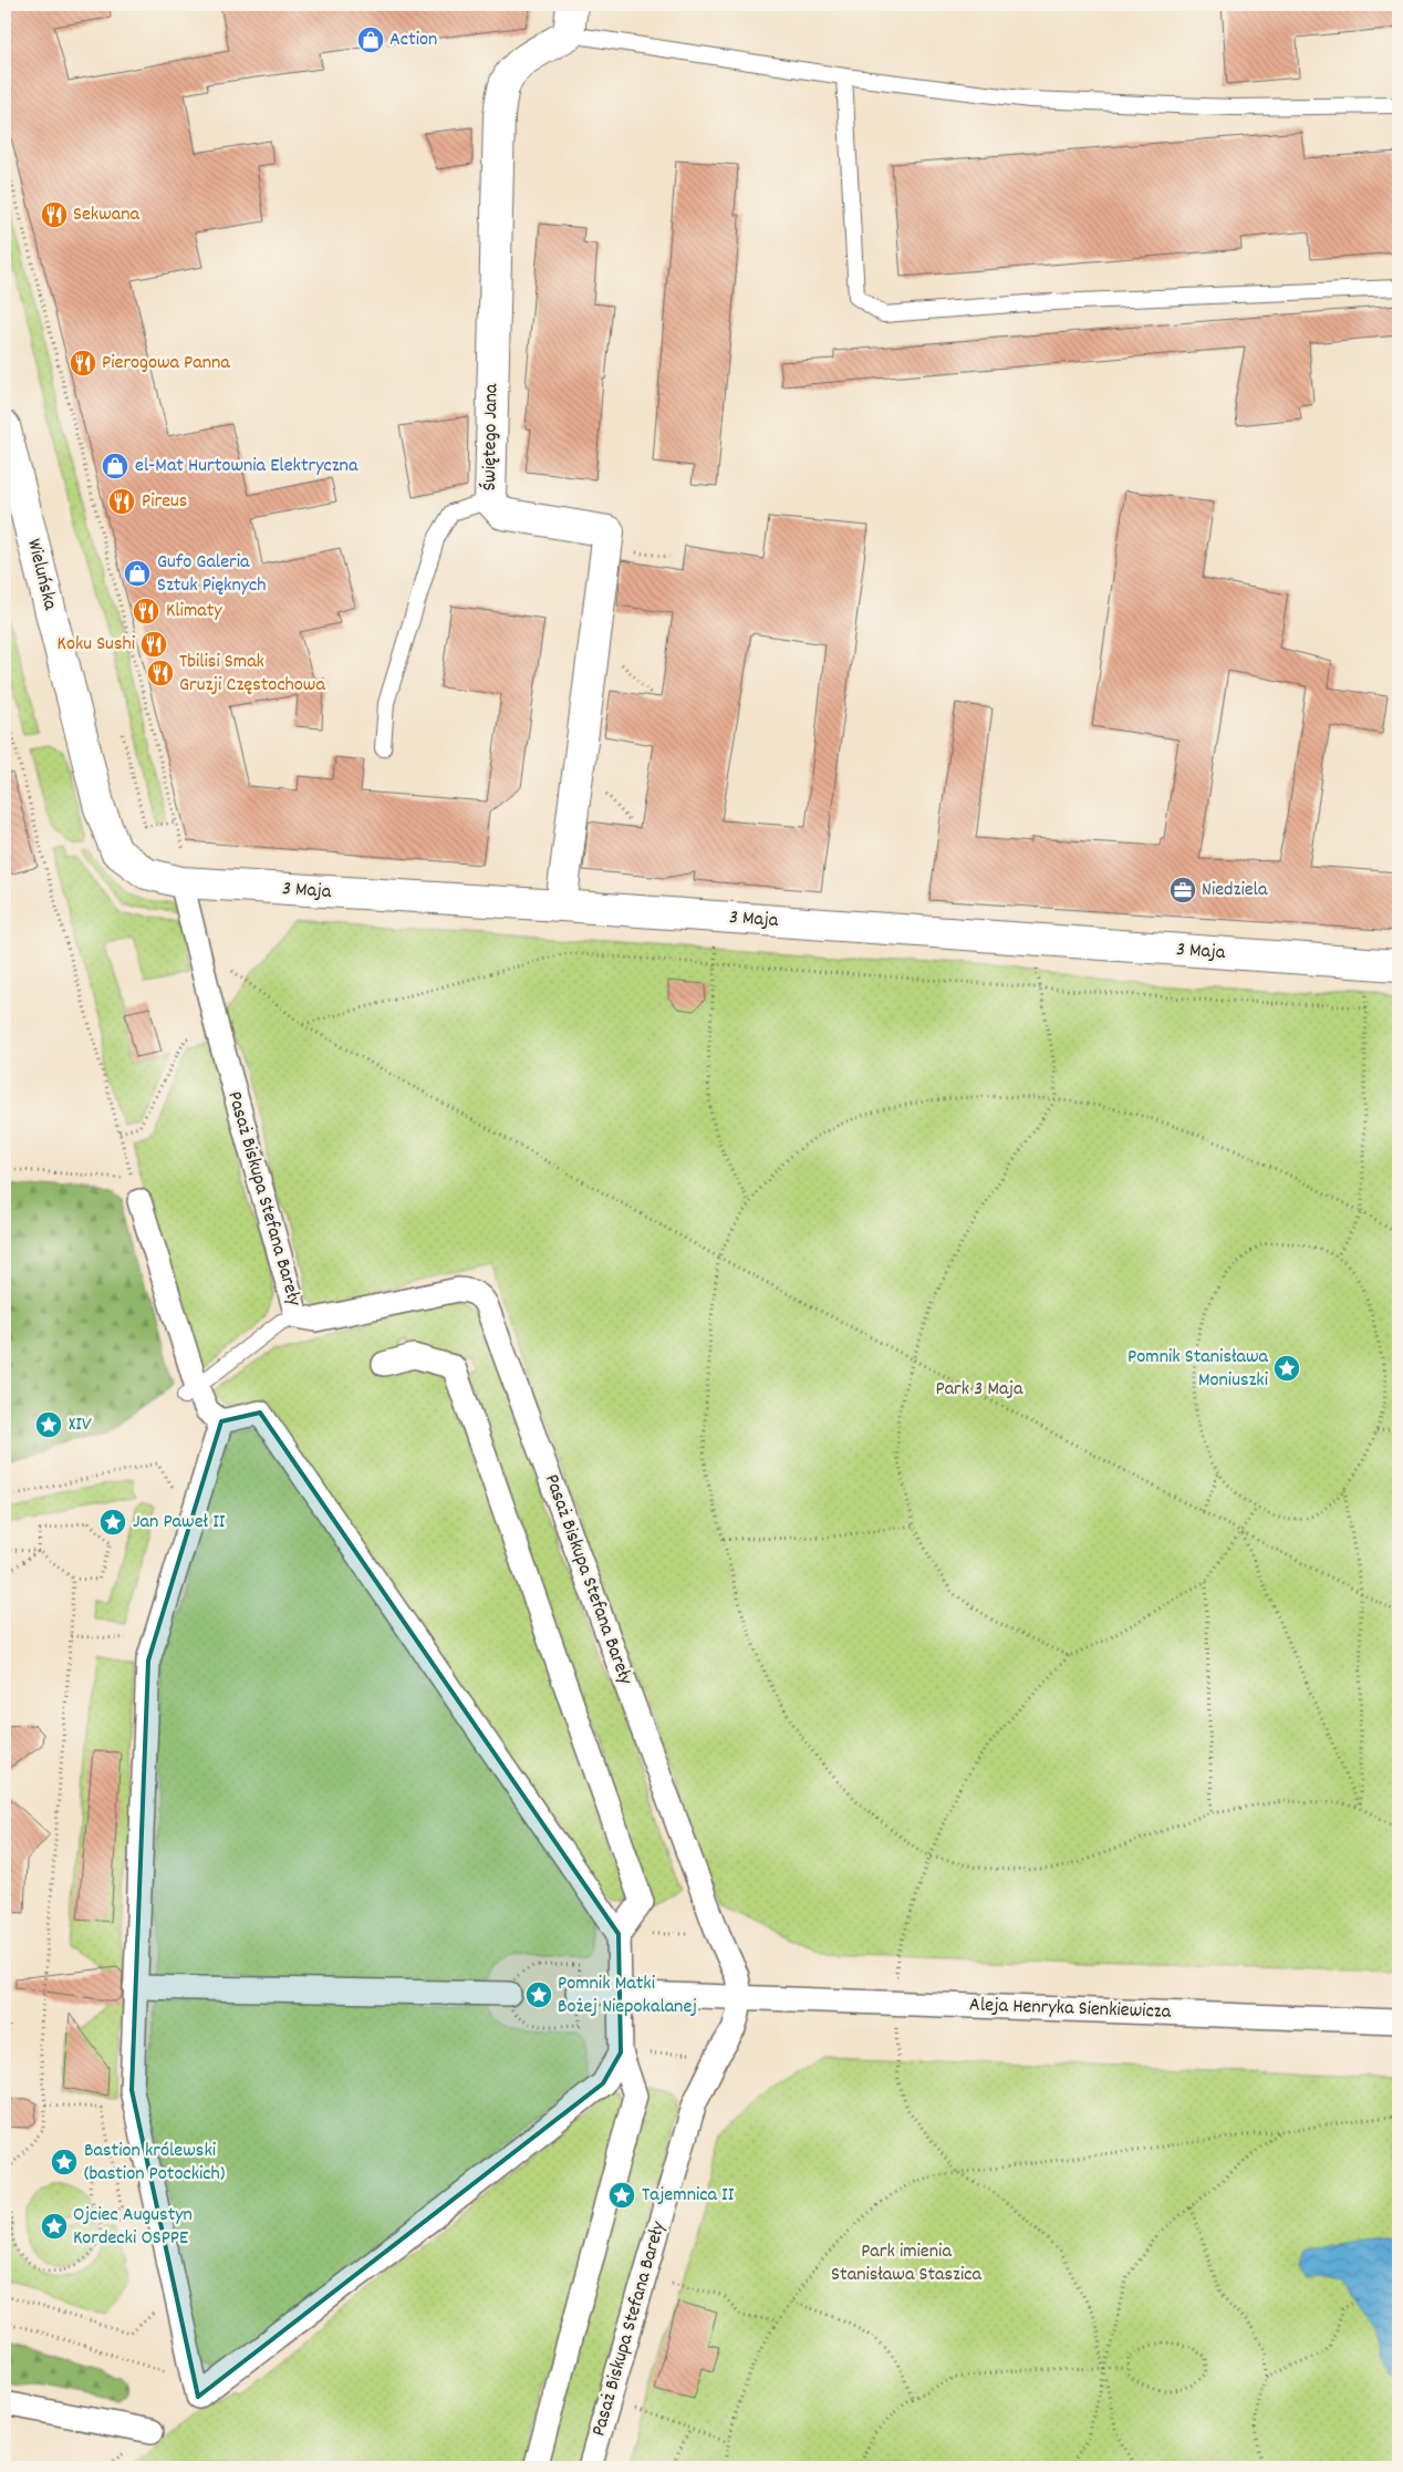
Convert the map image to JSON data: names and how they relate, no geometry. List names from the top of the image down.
{
  "streets": {
    "street": [
      "Świętego Jana",
      "Wieluńska",
      "3 Maja",
      "Pasaż Biskupa Stefana Bareły",
      "Aleja Henryka Sienkiewicza"
    ]
  },
  "crossings": [
    ["Świętego Jana", "3 Maja"],
    ["Wieluńska", "3 Maja"],
    ["3 Maja", "Pasaż Biskupa Stefana Bareły"],
    ["Pasaż Biskupa Stefana Bareły", "Aleja Henryka Sienkiewicza"]
  ],
  "parks": ["Park 3 Maja", "Park imienia Stanisława Staszica"],
  "places": {
    "shop": ["Action", "el-Mat Hurtownia Elektryczna", "Gufo Galeria Sztuk Pięknych"],
    "restaurant": [
      "Sekwana",
      "Pierogowa Panna",
      "Pireus",
      "Klimaty",
      "Koku Sushi",
      "Tbilisi Smak Gruzji Częstochowa"
    ],
    "office": ["Niedziela"],
    "place": [
      "Pomnik Stanisława Moniuszki",
      "XIV",
      "Jan Paweł II",
      "Pomnik Matki Bożej Niepokalanej",
      "Bastion królewski (bastion Potockich)",
      "Tajemnica II",
      "Ojciec Augustyn Kordecki OSPPE"
    ]
  }
}
